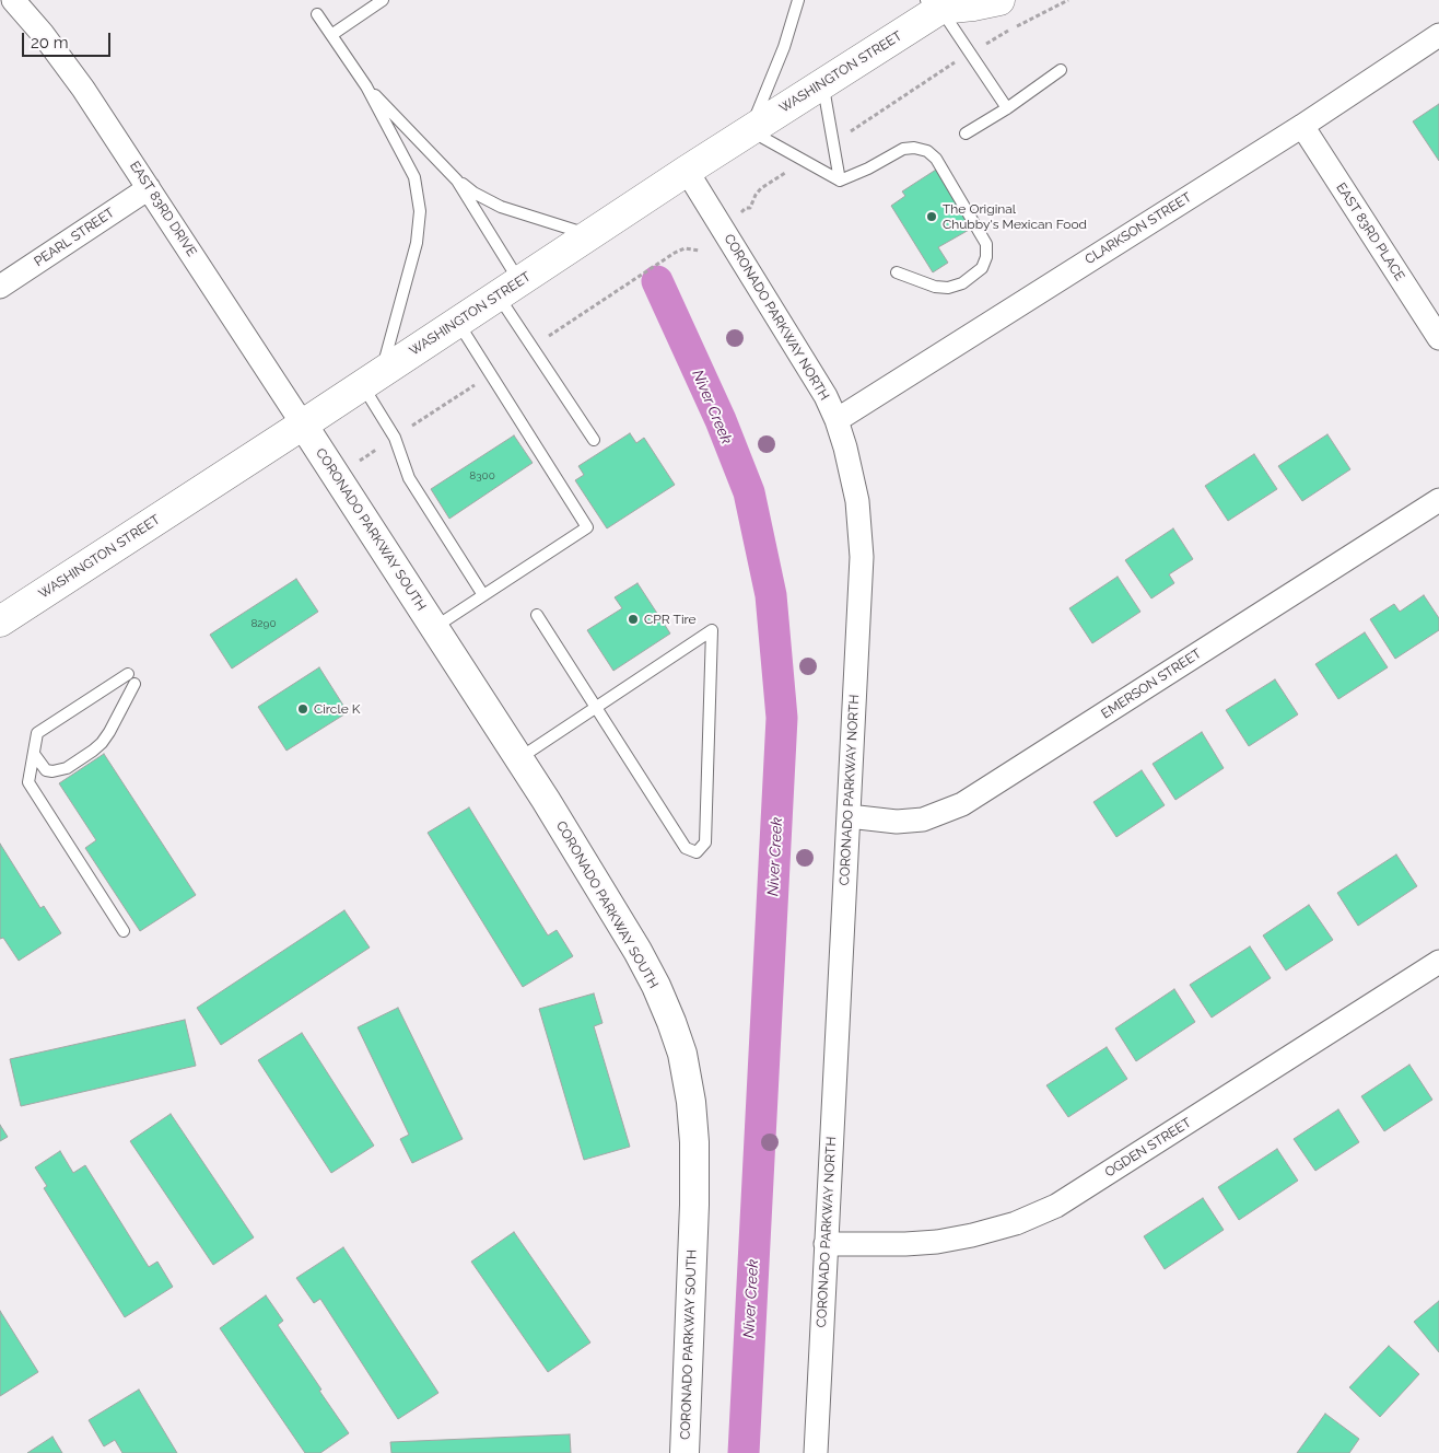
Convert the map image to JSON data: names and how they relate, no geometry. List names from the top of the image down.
{
  "streets": {
    "main road": ["WASHINGTON STREET"],
    "street": [
      "EAST 83RD DRIVE",
      "CLARKSON STREET",
      "EAST 83RD PLACE",
      "PEARL STREET",
      "CORONADO PARKWAY NORTH",
      "CORONADO PARKWAY SOUTH",
      "EMERSON STREET",
      "OGDEN STREET"
    ]
  },
  "crossings": [
    ["WASHINGTON STREET", "EAST 83RD DRIVE"],
    ["WASHINGTON STREET", "CORONADO PARKWAY NORTH"],
    ["WASHINGTON STREET", "CORONADO PARKWAY SOUTH"],
    ["EAST 83RD DRIVE", "PEARL STREET"],
    ["EAST 83RD DRIVE", "CORONADO PARKWAY SOUTH"],
    ["CLARKSON STREET", "EAST 83RD PLACE"],
    ["CLARKSON STREET", "CORONADO PARKWAY NORTH"],
    ["CORONADO PARKWAY NORTH", "EMERSON STREET"],
    ["CORONADO PARKWAY NORTH", "OGDEN STREET"]
  ],
  "water": ["Niver Creek"],
  "places": ["The Original Chubby's Mexican Food", "CPR Tire", "Circle K"],
  "house_numbers": ["8300", "8290"],
  "scale_bar": "20 m"
}
